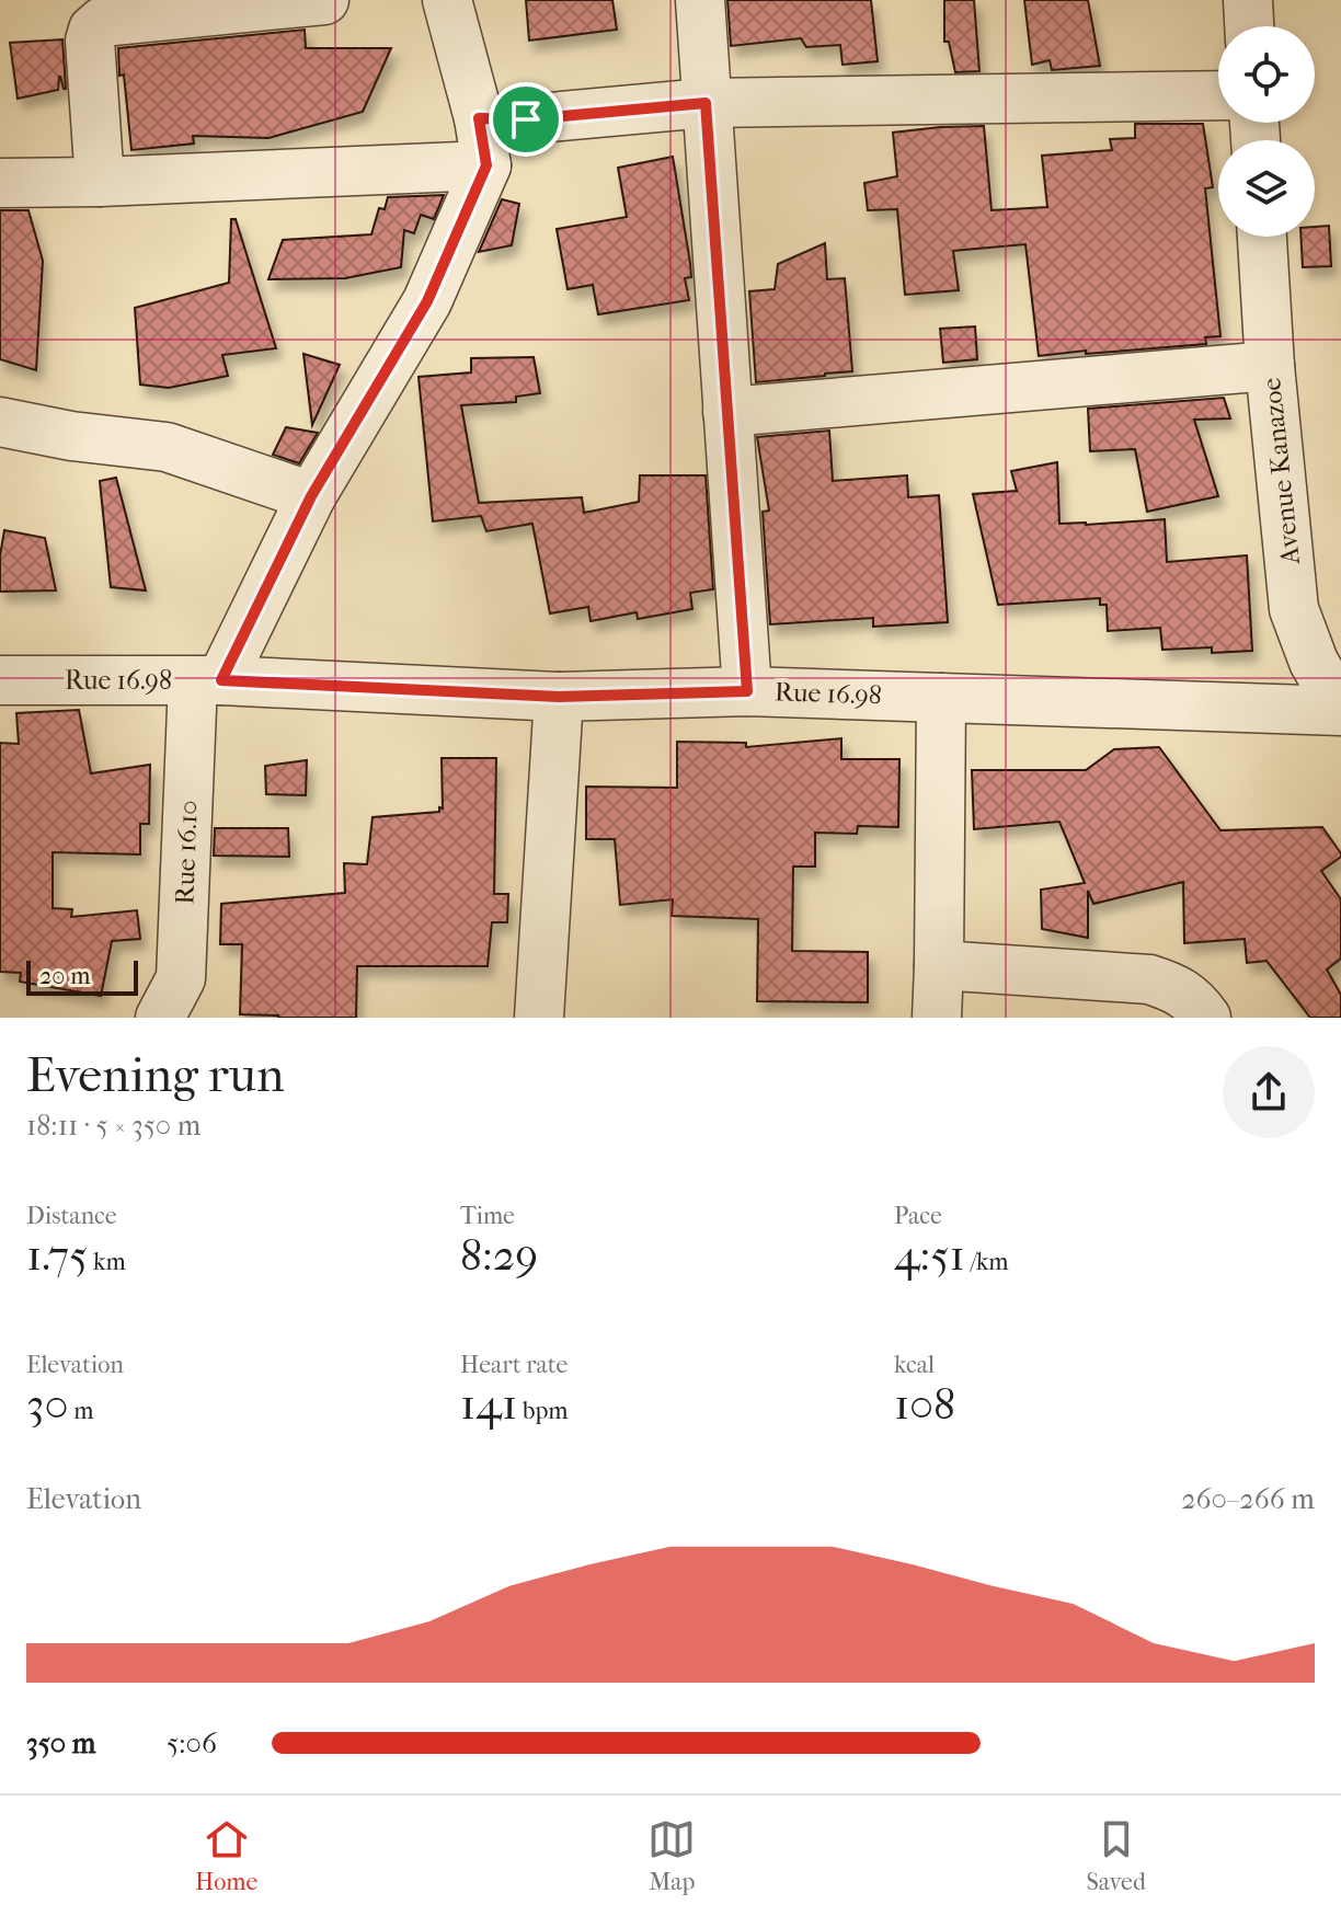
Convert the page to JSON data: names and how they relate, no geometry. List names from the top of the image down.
{
  "streets": {
    "street": ["Avenue Kanazoe", "Rue 16.98", "Rue 16.10"]
  },
  "crossings": [
    ["Avenue Kanazoe", "Rue 16.98"],
    ["Rue 16.98", "Rue 16.10"]
  ],
  "scale_bar": "20 m",
  "page": {
    "scale": "20 m",
    "heading": ["Evening run", "18:11 · 5 × 350 m"],
    "stats": [
      ["Distance", "1.75 km"],
      ["Time", "8:29"],
      ["Pace", "4:51 /km"],
      ["Elevation", "30 m"],
      ["Heart rate", "141 bpm"],
      ["kcal", "108"]
    ],
    "chart": ["Elevation", "260–266 m"],
    "list": [
      {
        "name": "350 m",
        "note": "5:06"
      }
    ],
    "tabs": ["Home", "Map", "Saved"]
  }
}
